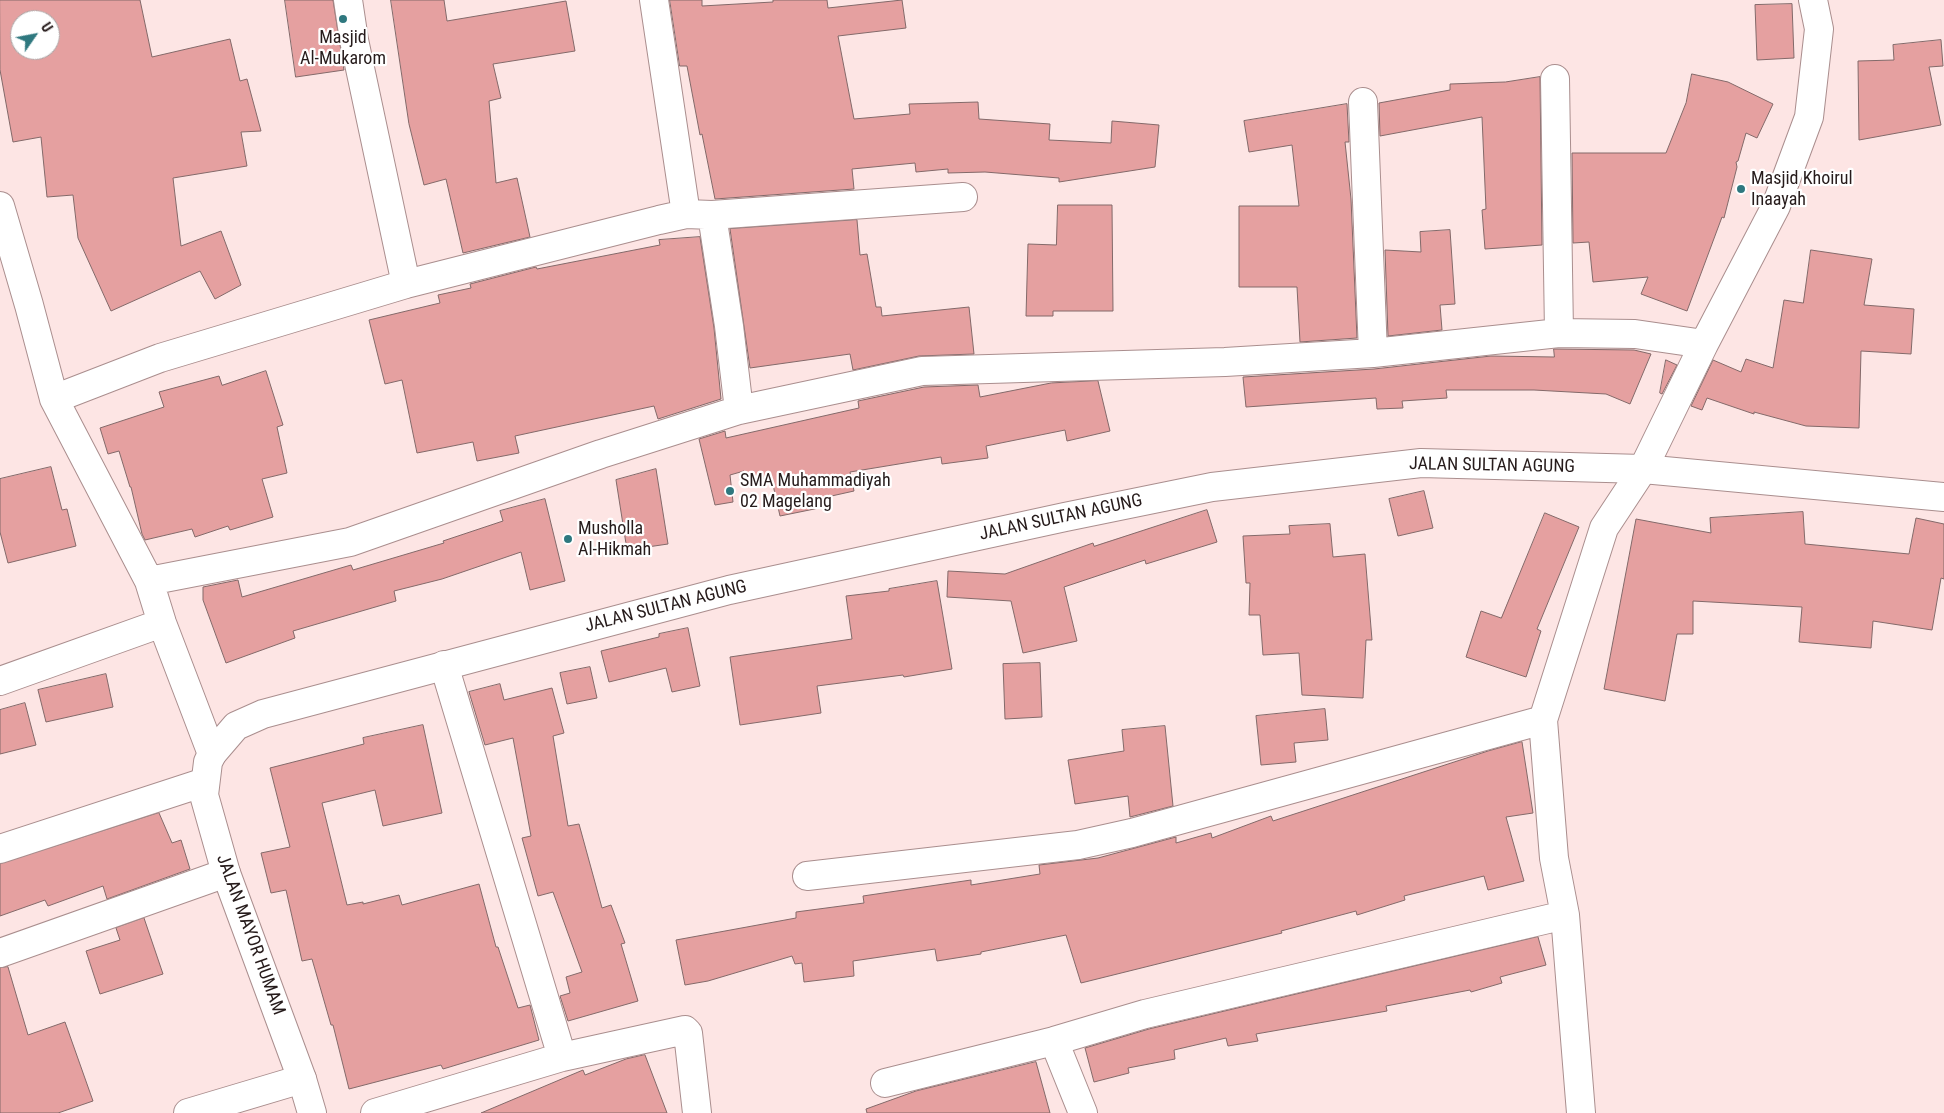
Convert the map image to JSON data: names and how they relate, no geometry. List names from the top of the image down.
{
  "streets": {
    "street": ["JALAN SULTAN AGUNG", "JALAN MAYOR HUMAM"]
  },
  "crossings": [
    ["JALAN SULTAN AGUNG", "JALAN MAYOR HUMAM"]
  ],
  "places": [
    "Masjid Al-Mukarom",
    "Masjid Khoirul Inaayah",
    "SMA Muhammadiyah 02 Magelang",
    "Musholla Al-Hikmah"
  ],
  "north": "top right"
}
